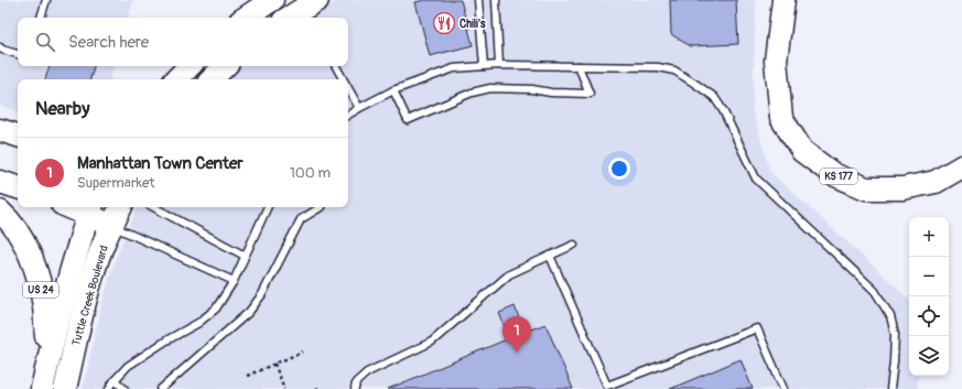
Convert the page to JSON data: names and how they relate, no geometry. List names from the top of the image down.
{
  "streets": {
    "highway": ["KS 177", "US 24", "Tuttle Creek Boulevard"]
  },
  "places": {
    "restaurant": ["Chili's"]
  },
  "page": {
    "search": "Search here",
    "heading": "Nearby",
    "list": [
      {
        "mark": "1",
        "name": "Manhattan Town Center",
        "note": "Supermarket",
        "value": "100 m"
      }
    ],
    "map_buttons": ["+", "−"],
    "pins": "1"
  }
}
